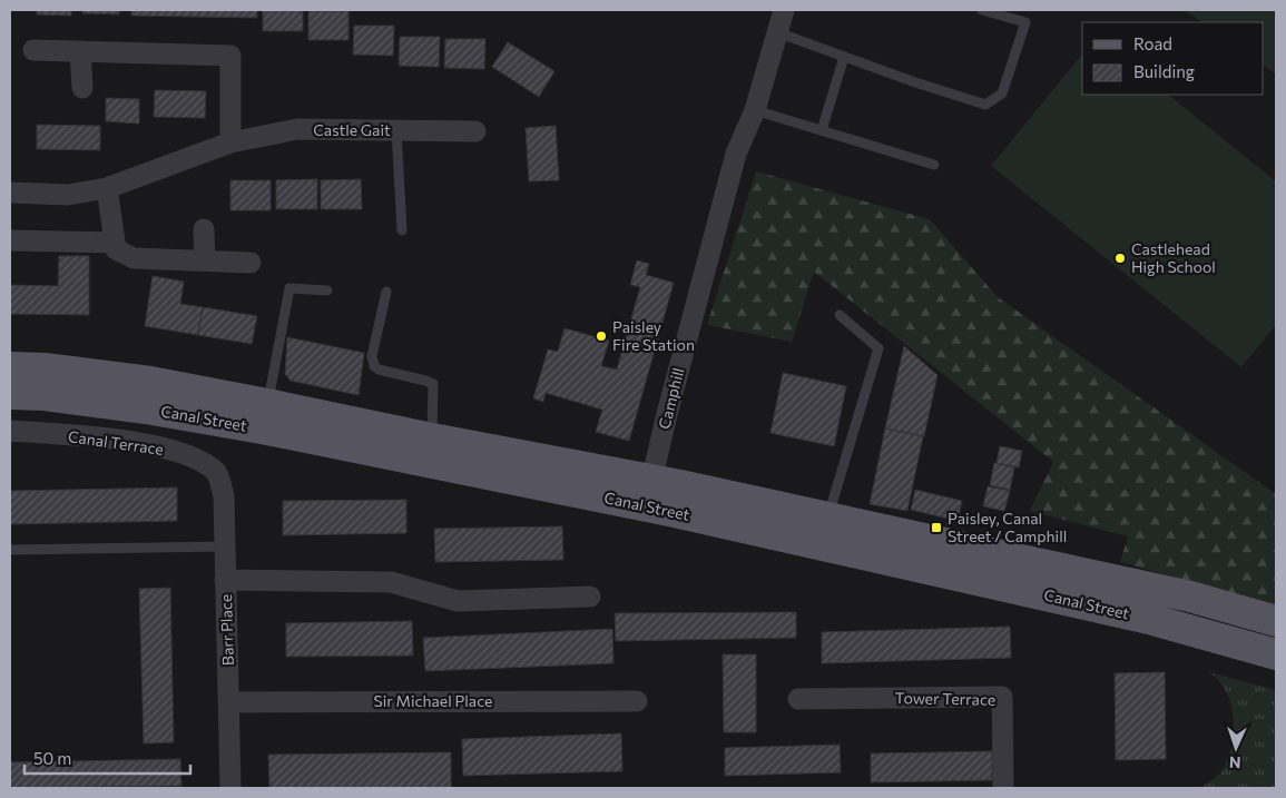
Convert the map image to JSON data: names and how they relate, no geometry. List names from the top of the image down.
{
  "streets": {
    "main road": ["Canal Street"],
    "street": [
      "Castle Gait",
      "Camphill",
      "Canal Terrace",
      "Barr Place",
      "Tower Terrace",
      "Sir Michael Place"
    ]
  },
  "crossings": [
    ["Camphill", "Canal Street"],
    ["Canal Terrace", "Barr Place"],
    ["Barr Place", "Sir Michael Place"]
  ],
  "places": {
    "other": ["Castlehead High School", "Paisley Fire Station"],
    "transit": ["Paisley, Canal Street / Camphill"]
  },
  "legend": ["Road", "Building"],
  "scale_bar": "50 m",
  "north": "bottom"
}
